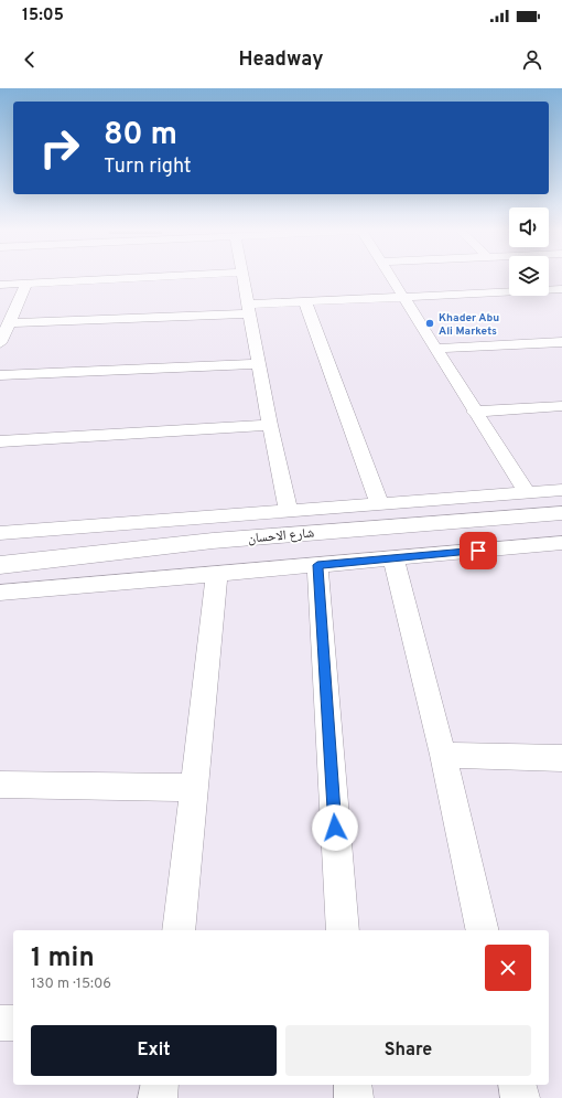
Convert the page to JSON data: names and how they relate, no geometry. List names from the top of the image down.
{
  "streets": {
    "street": ["شارع الاحسان"]
  },
  "places": ["Khader Abu Ali Markets"],
  "page": {
    "status": "15:05",
    "header": "Headway",
    "turn": ["80 m", "Turn right"],
    "heading": ["1 min", "130 m · 15:06"],
    "buttons": ["Exit", "Share"]
  }
}
